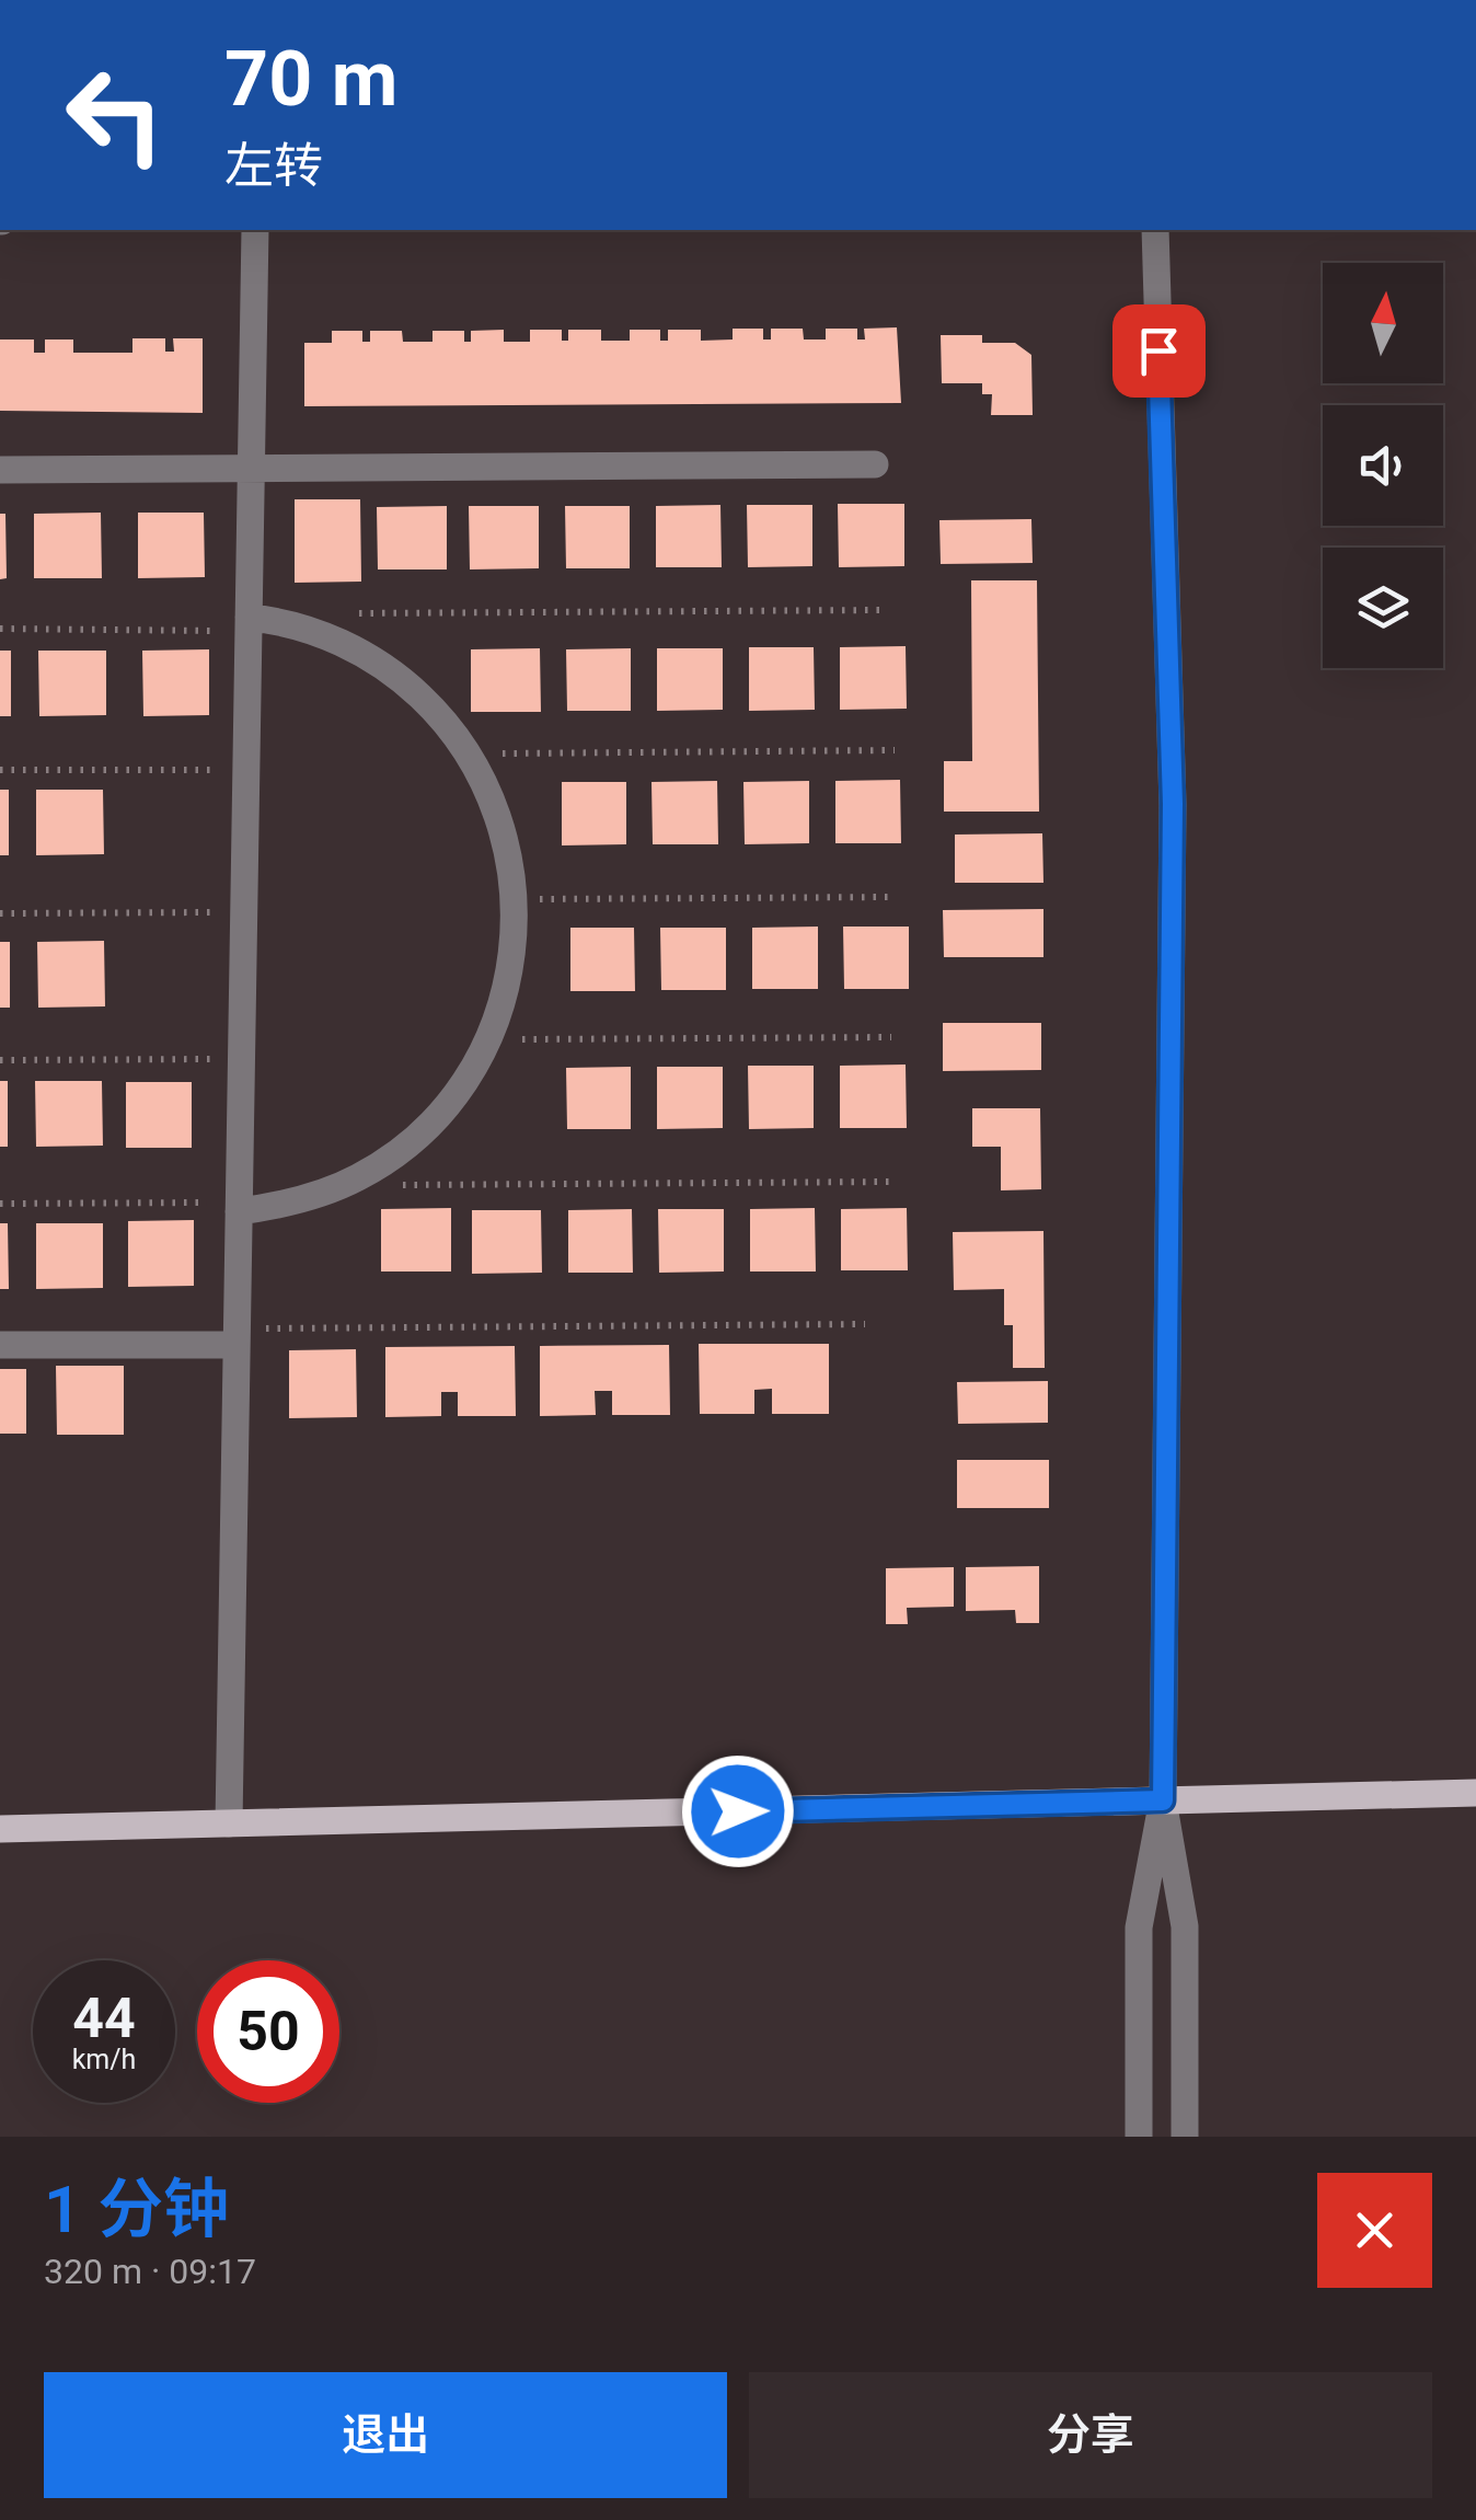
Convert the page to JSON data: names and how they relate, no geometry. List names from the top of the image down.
{
  "north": "top",
  "page": {
    "turn": ["70 m", "左转"],
    "speed": "44 km/h",
    "limit": "50",
    "heading": ["1 分钟", "320 m · 09:17"],
    "buttons": ["退出", "分享"]
  }
}
